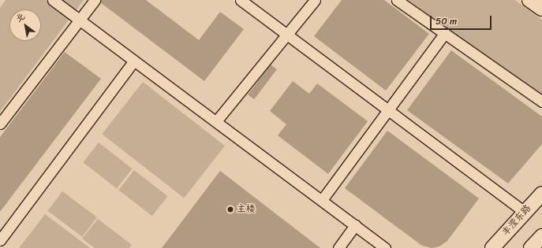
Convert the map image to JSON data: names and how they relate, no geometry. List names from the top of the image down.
{
  "streets": {
    "street": ["丰滢东路"]
  },
  "places": ["主楼"],
  "scale_bar": "50 m",
  "north": "top left"
}
